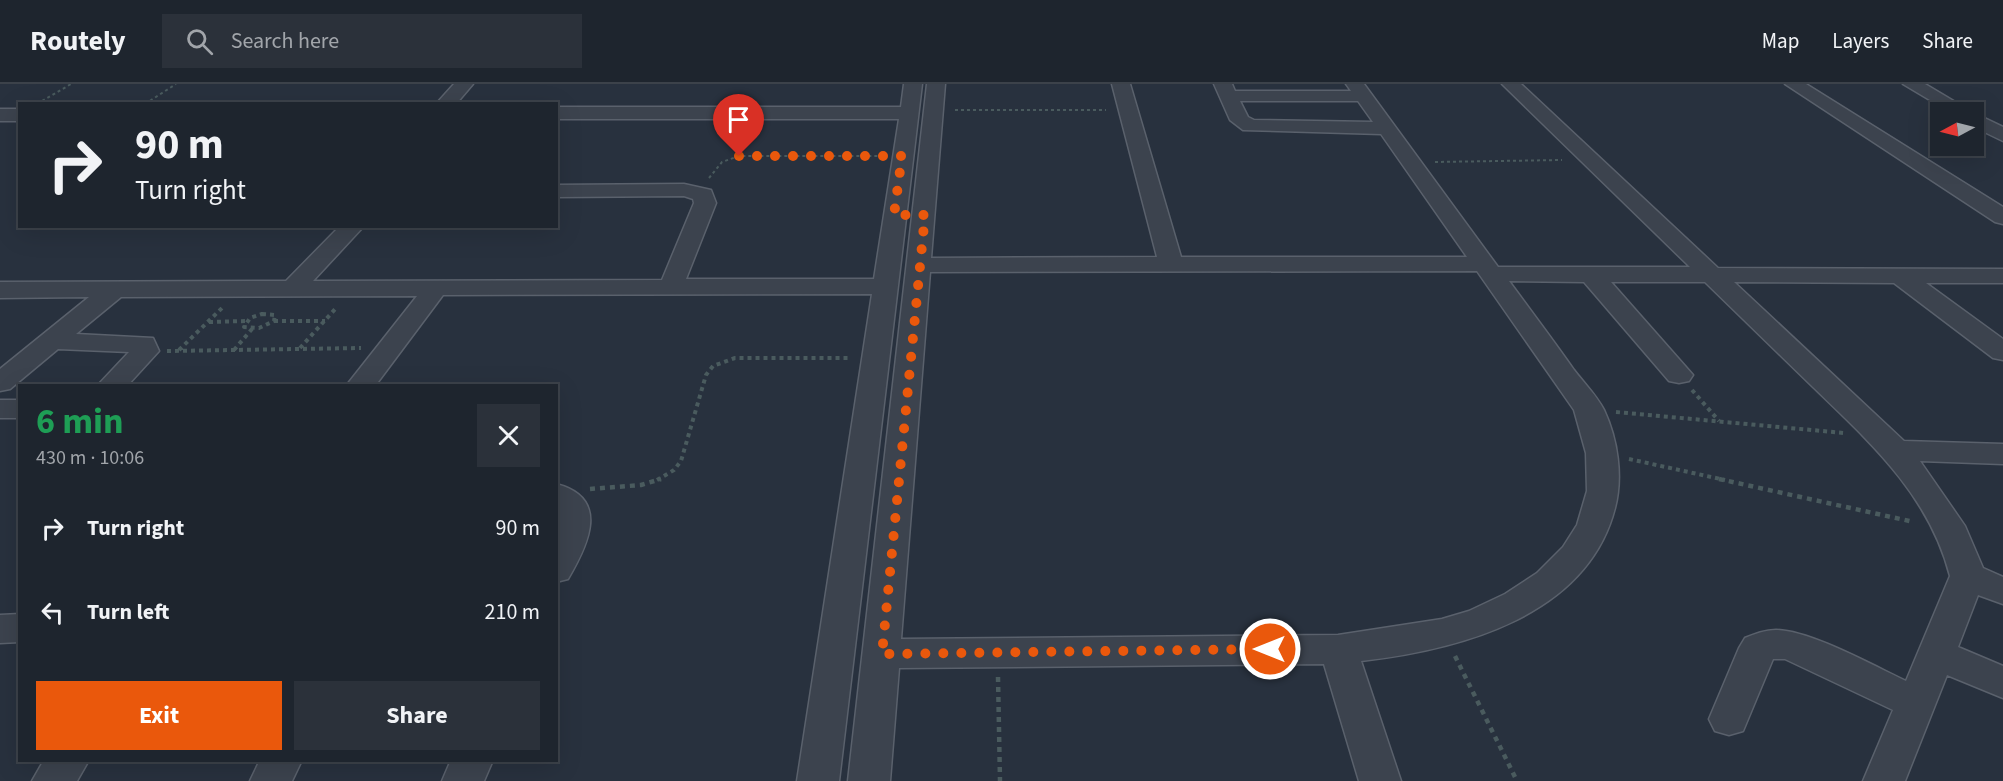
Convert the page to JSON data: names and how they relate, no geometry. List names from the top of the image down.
{
  "north": "left",
  "page": {
    "header": "Routely",
    "search": "Search here",
    "nav": ["Map", "Layers", "Share"],
    "turn": ["90 m", "Turn right"],
    "heading": ["6 min", "430 m · 10:06"],
    "list": [
      {
        "name": "Turn right",
        "value": "90 m"
      },
      {
        "name": "Turn left",
        "value": "210 m"
      }
    ],
    "buttons": ["Exit", "Share"]
  }
}
